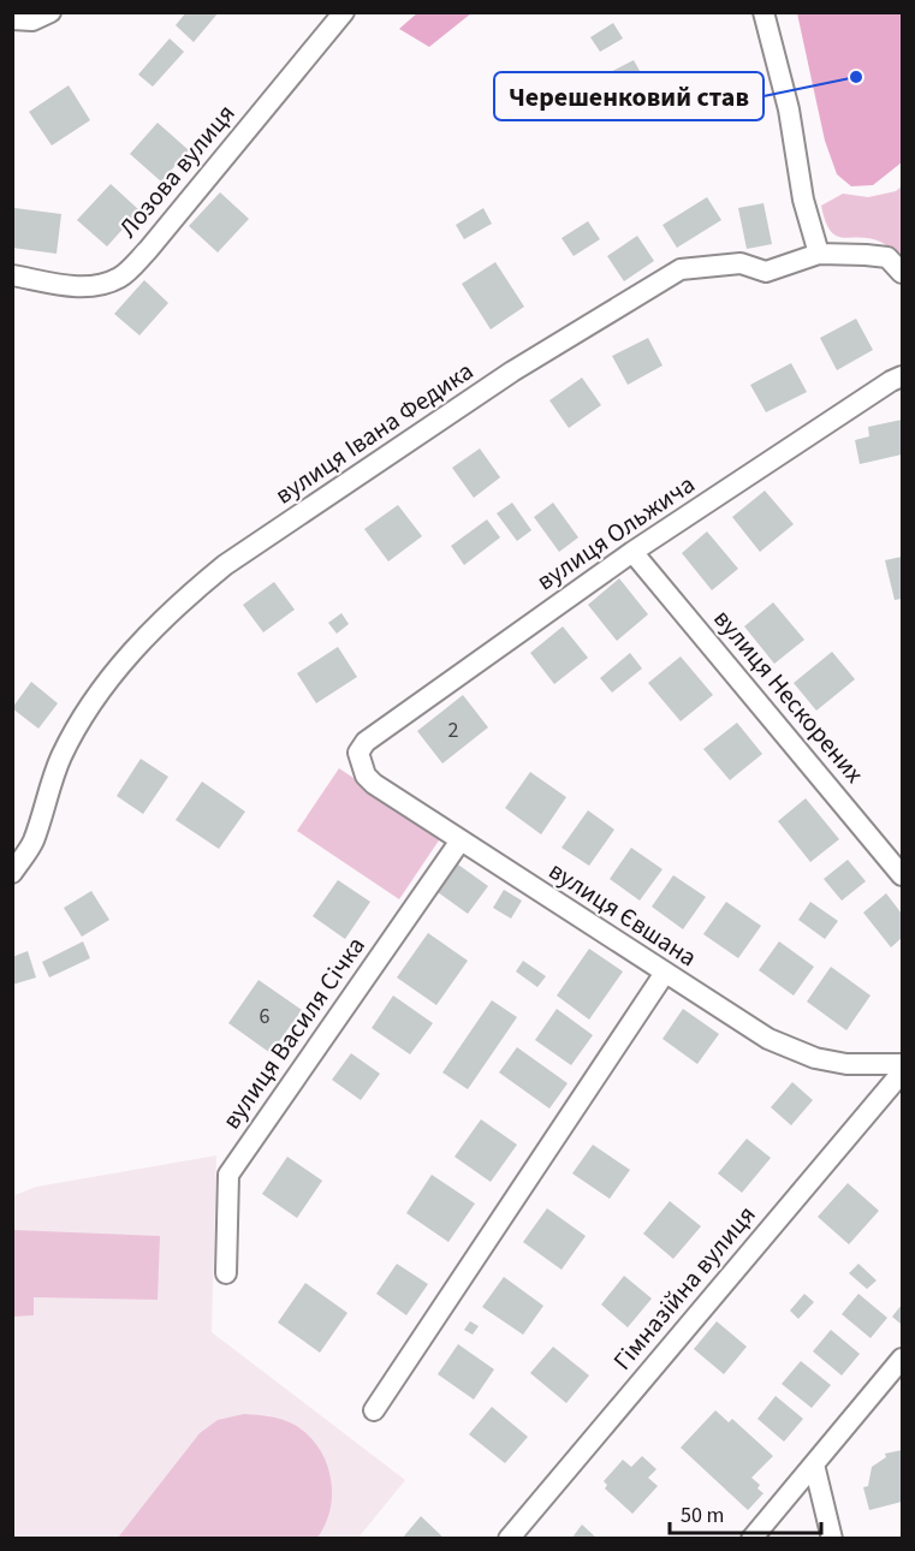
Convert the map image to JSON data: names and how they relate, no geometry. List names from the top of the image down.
{
  "streets": {
    "street": [
      "Лозова вулиця",
      "вулиця Івана Федика",
      "вулиця Ольжича",
      "вулиця Нескорених",
      "вулиця Євшана",
      "вулиця Василя Січка",
      "Гімназійна вулиця"
    ]
  },
  "crossings": [
    ["вулиця Ольжича", "вулиця Нескорених"],
    ["вулиця Ольжича", "вулиця Євшана"],
    ["вулиця Євшана", "вулиця Василя Січка"]
  ],
  "places": ["Черешенковий став"],
  "house_numbers": ["2", "6"],
  "scale_bar": "50 m"
}
